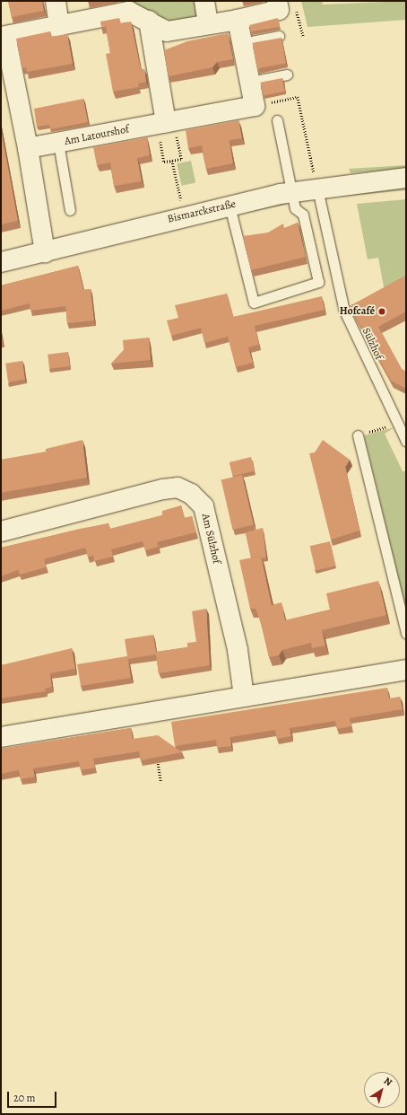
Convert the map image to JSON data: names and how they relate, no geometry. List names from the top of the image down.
{
  "streets": {
    "street": ["Am Latourshof", "Bismarckstraße", "Am Sülzhof"],
    "lane": ["Sülzhof"]
  },
  "crossings": [
    ["Bismarckstraße", "Sülzhof"]
  ],
  "places": ["Hofcafé"],
  "scale_bar": "20 m",
  "north": "top right"
}
